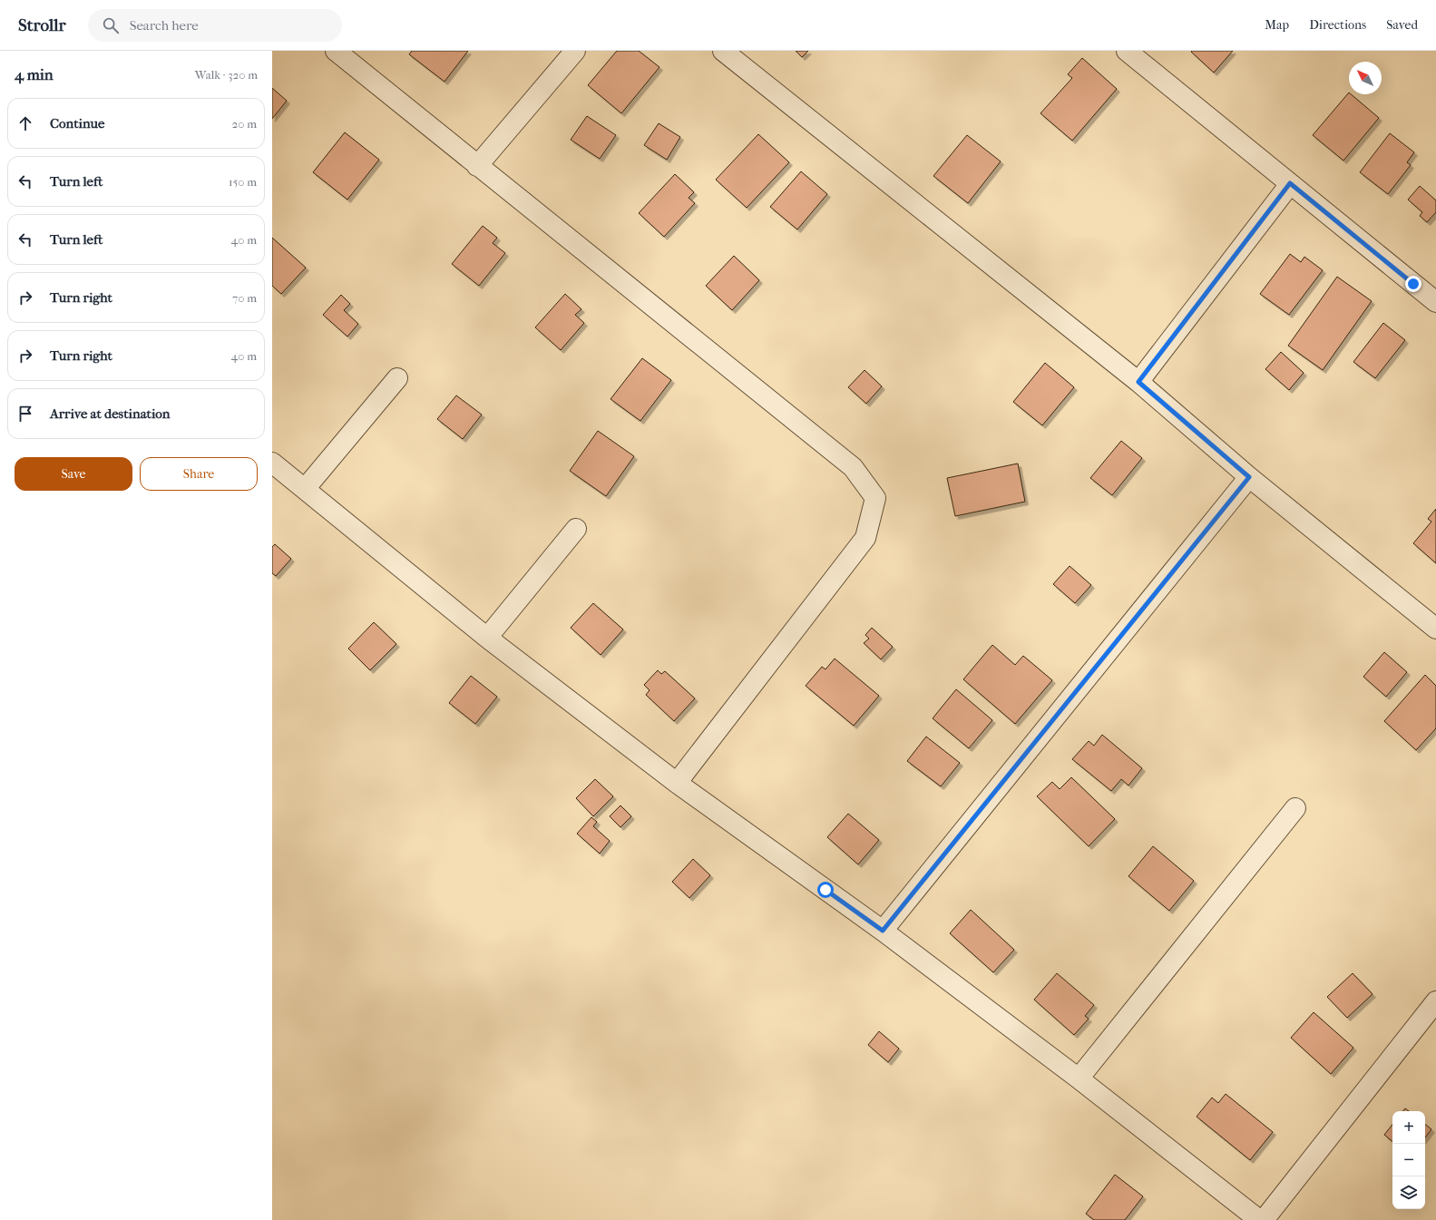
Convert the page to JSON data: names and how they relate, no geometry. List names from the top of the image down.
{
  "north": "top left",
  "page": {
    "header": "Strollr",
    "search": "Search here",
    "nav": ["Map", "Directions", "Saved"],
    "heading": ["4 min", "Walk · 320 m"],
    "list": [
      ["Continue", "20 m"],
      ["Turn left", "150 m"],
      ["Turn left", "40 m"],
      ["Turn right", "70 m"],
      ["Turn right", "40 m"],
      "Arrive at destination"
    ],
    "buttons": ["Save", "Share"],
    "map_buttons": ["+", "−"]
  }
}
